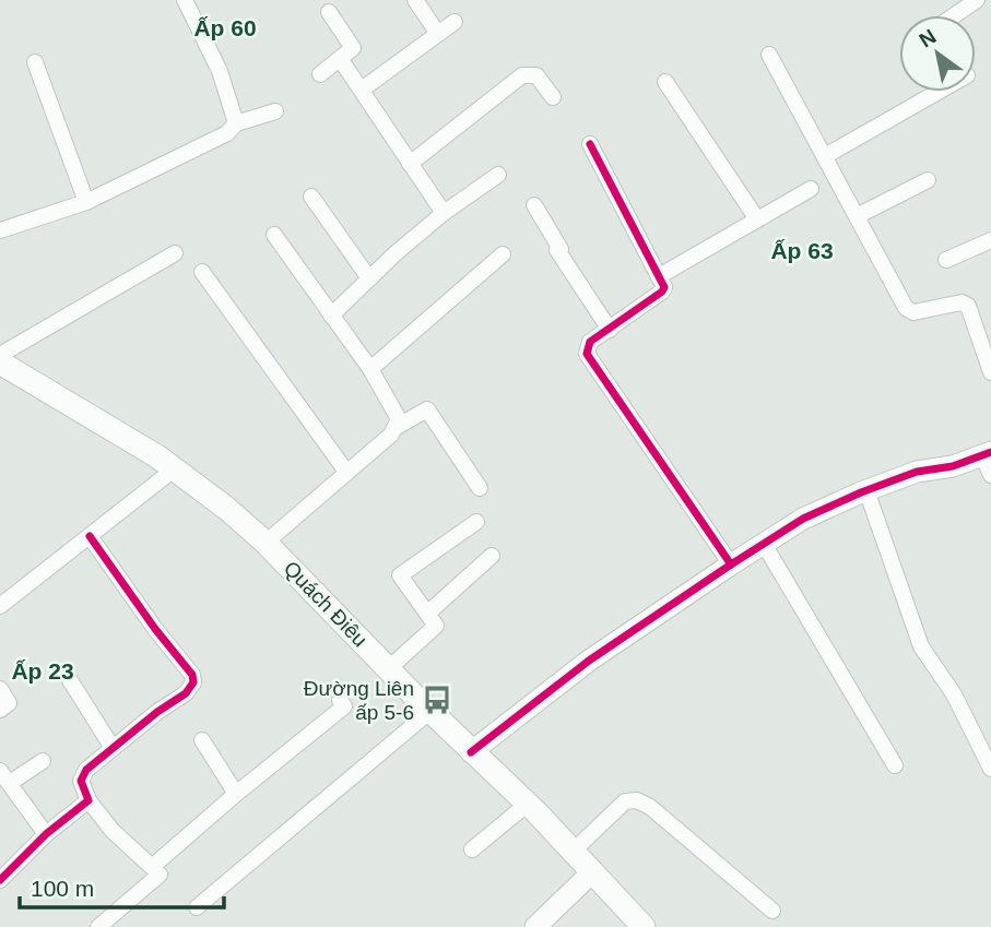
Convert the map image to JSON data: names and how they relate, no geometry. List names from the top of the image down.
{
  "streets": {
    "main road": ["Quách Điêu"]
  },
  "districts": ["Ấp 60", "Ấp 63", "Ấp 23"],
  "places": {
    "bus stop": ["Đường Liên ấp 5-6"]
  },
  "scale_bar": "100 m",
  "north": "top left"
}
